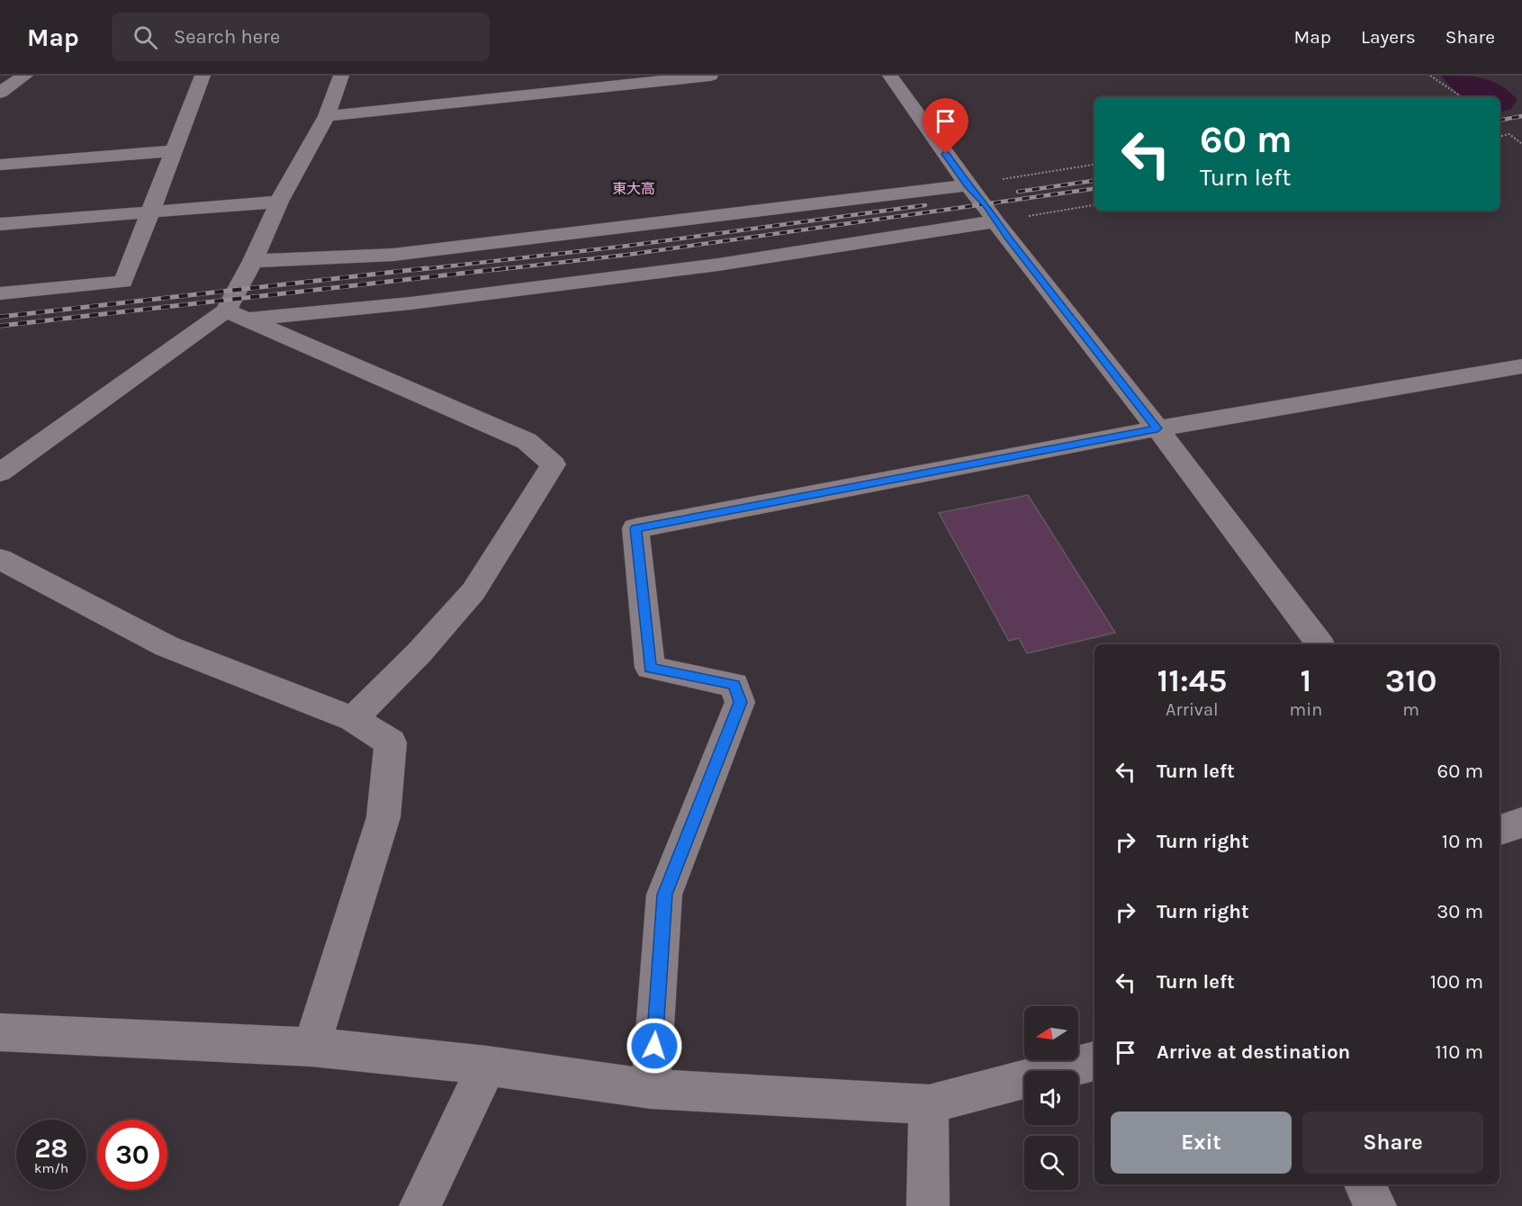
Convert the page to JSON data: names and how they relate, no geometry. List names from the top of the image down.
{
  "districts": ["東大高"],
  "north": "left",
  "page": {
    "header": "Map",
    "search": "Search here",
    "nav": ["Map", "Layers", "Share"],
    "turn": ["60 m", "Turn left"],
    "eta": [
      "11:45",
      "Arrival",
      "1",
      "min",
      "310",
      "m"
    ],
    "list": [
      {
        "name": "Turn left",
        "value": "60 m"
      },
      {
        "name": "Turn right",
        "value": "10 m"
      },
      {
        "name": "Turn right",
        "value": "30 m"
      },
      {
        "name": "Turn left",
        "value": "100 m"
      },
      {
        "name": "Arrive at destination",
        "value": "110 m"
      }
    ],
    "buttons": ["Exit", "Share"],
    "speed": "28 km/h",
    "limit": "30"
  }
}
